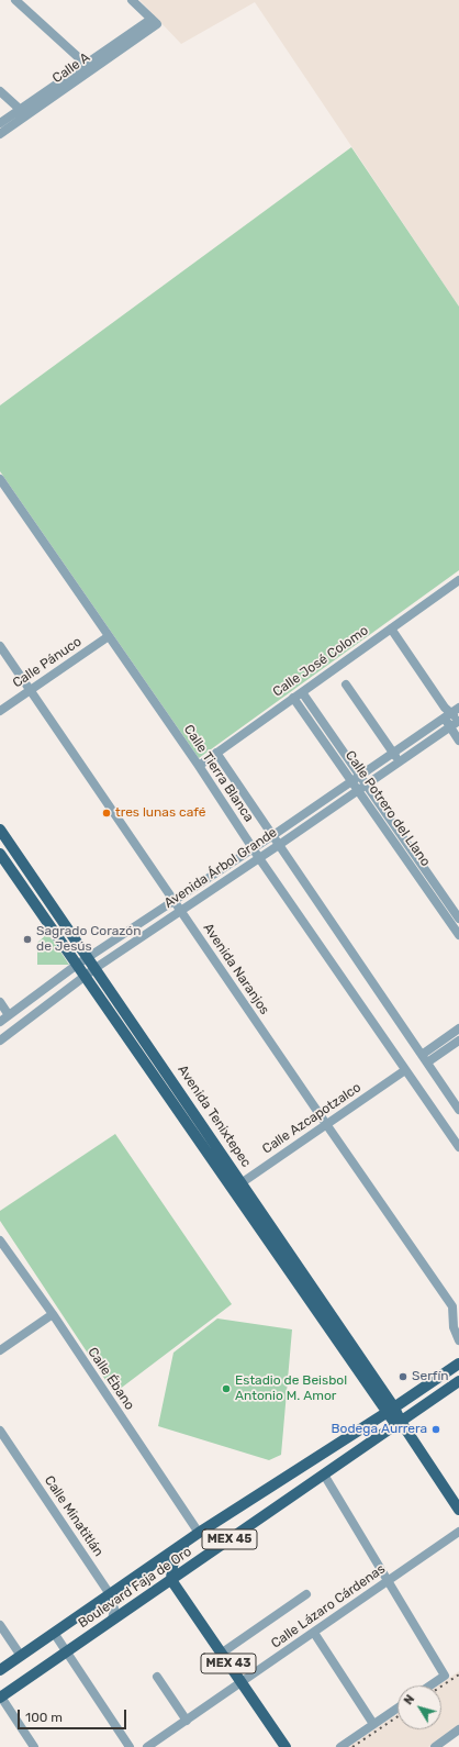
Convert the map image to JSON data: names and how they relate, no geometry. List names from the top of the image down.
{
  "streets": {
    "main road": [
      "Avenida Tenixtepec",
      "MEX 45",
      "Boulevard Faja de Oro",
      "MEX 43"
    ],
    "street": [
      "Calle A",
      "Calle José Colomo",
      "Calle Pánuco",
      "Calle Tierra Blanca",
      "Calle Potrero del Llano",
      "Avenida Árbol Grande",
      "Avenida Naranjos",
      "Calle Azcapotzalco",
      "Calle Ébano",
      "Calle Minatitlán",
      "Calle Lázaro Cárdenas"
    ]
  },
  "crossings": [
    ["Calle José Colomo", "Calle Tierra Blanca"],
    ["Calle José Colomo", "Calle Potrero del Llano"],
    ["Calle Pánuco", "Calle Tierra Blanca"],
    ["Calle Pánuco", "Avenida Naranjos"],
    ["Calle Tierra Blanca", "Avenida Árbol Grande"],
    ["Calle Tierra Blanca", "Calle Azcapotzalco"],
    ["Calle Potrero del Llano", "Avenida Árbol Grande"],
    ["Avenida Árbol Grande", "Avenida Naranjos"],
    ["Avenida Árbol Grande", "Avenida Tenixtepec"],
    ["Avenida Naranjos", "Calle Azcapotzalco"],
    ["Avenida Tenixtepec", "Calle Azcapotzalco"],
    ["Avenida Tenixtepec", "Boulevard Faja de Oro"],
    ["Calle Ébano", "Boulevard Faja de Oro"],
    ["Calle Minatitlán", "Boulevard Faja de Oro"],
    ["Boulevard Faja de Oro", "MEX 43"],
    ["Calle Lázaro Cárdenas", "MEX 43"]
  ],
  "places": [
    "tres lunas café",
    "Sagrado Corazón de Jesús",
    "Serfín",
    "Estadio de Beisbol Antonio M. Amor",
    "Bodega Aurrera"
  ],
  "scale_bar": "100 m",
  "north": "top left"
}
